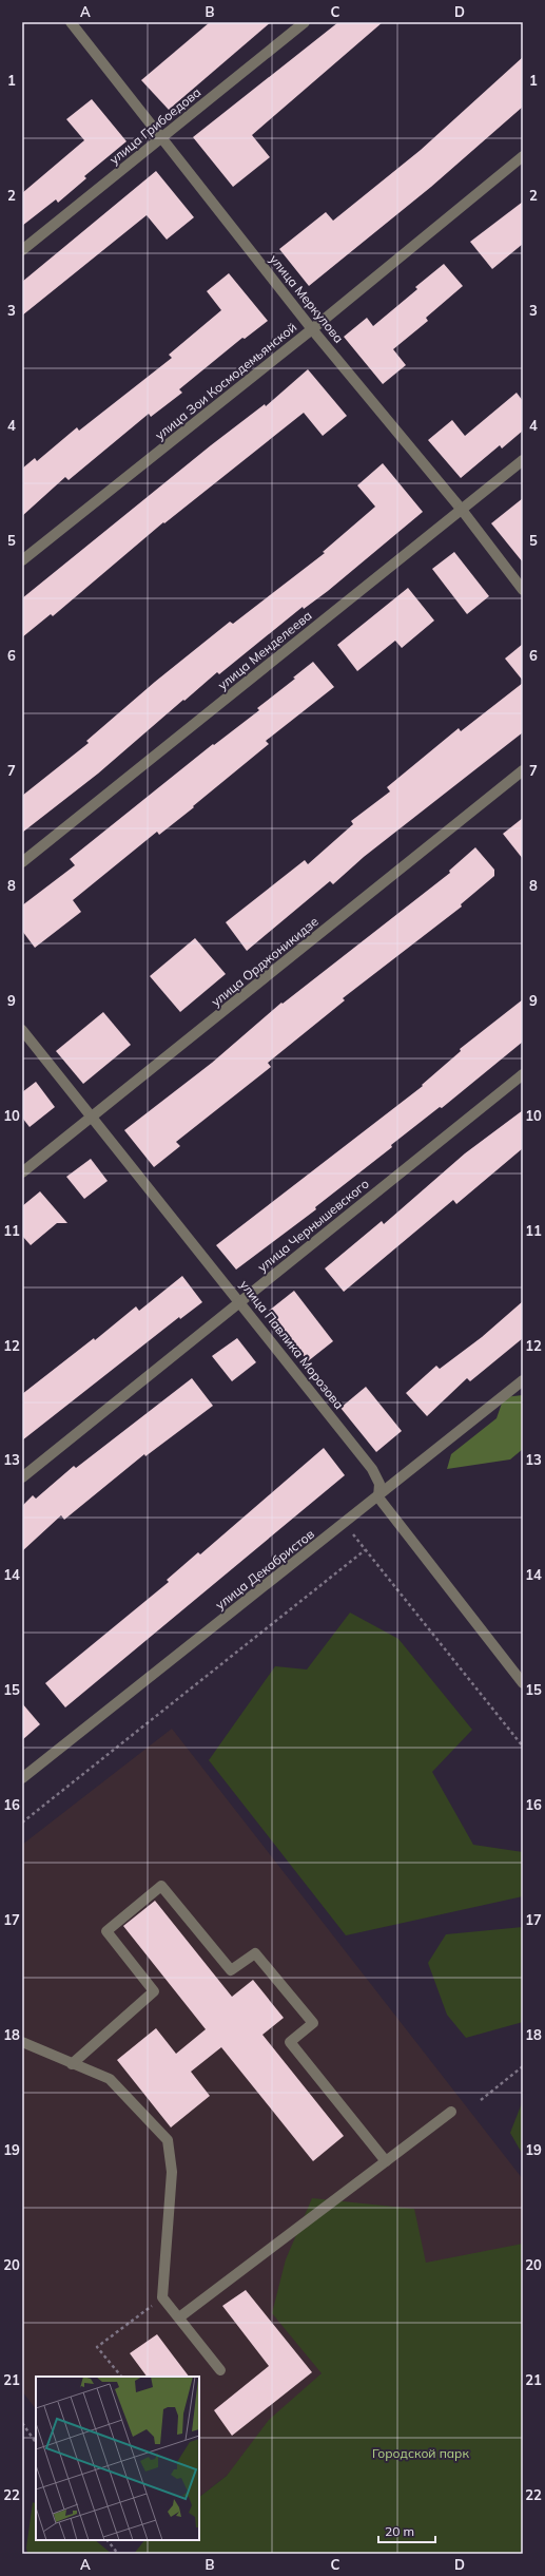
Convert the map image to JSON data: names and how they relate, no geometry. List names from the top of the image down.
{
  "streets": {
    "street": [
      "улица Грибоедова",
      "улица Меркулова",
      "улица Зои Космодемьянской",
      "улица Менделеева",
      "улица Орджоникидзе",
      "улица Чернышевского",
      "улица Павлика Морозова",
      "улица Декабристов"
    ]
  },
  "crossings": [
    ["улица Грибоедова", "улица Меркулова"],
    ["улица Меркулова", "улица Зои Космодемьянской"],
    ["улица Меркулова", "улица Менделеева"],
    ["улица Орджоникидзе", "улица Павлика Морозова"],
    ["улица Чернышевского", "улица Павлика Морозова"],
    ["улица Павлика Морозова", "улица Декабристов"]
  ],
  "parks": ["Городской парк"],
  "scale_bar": "20 m",
  "grid": {
    "columns": [
      "A",
      "B",
      "C",
      "D"
    ],
    "rows": [
      "1",
      "2",
      "3",
      "4",
      "5",
      "6",
      "7",
      "8",
      "9",
      "10",
      "11",
      "12",
      "13",
      "14",
      "15",
      "16",
      "17",
      "18",
      "19",
      "20",
      "21",
      "22"
    ]
  }
}
